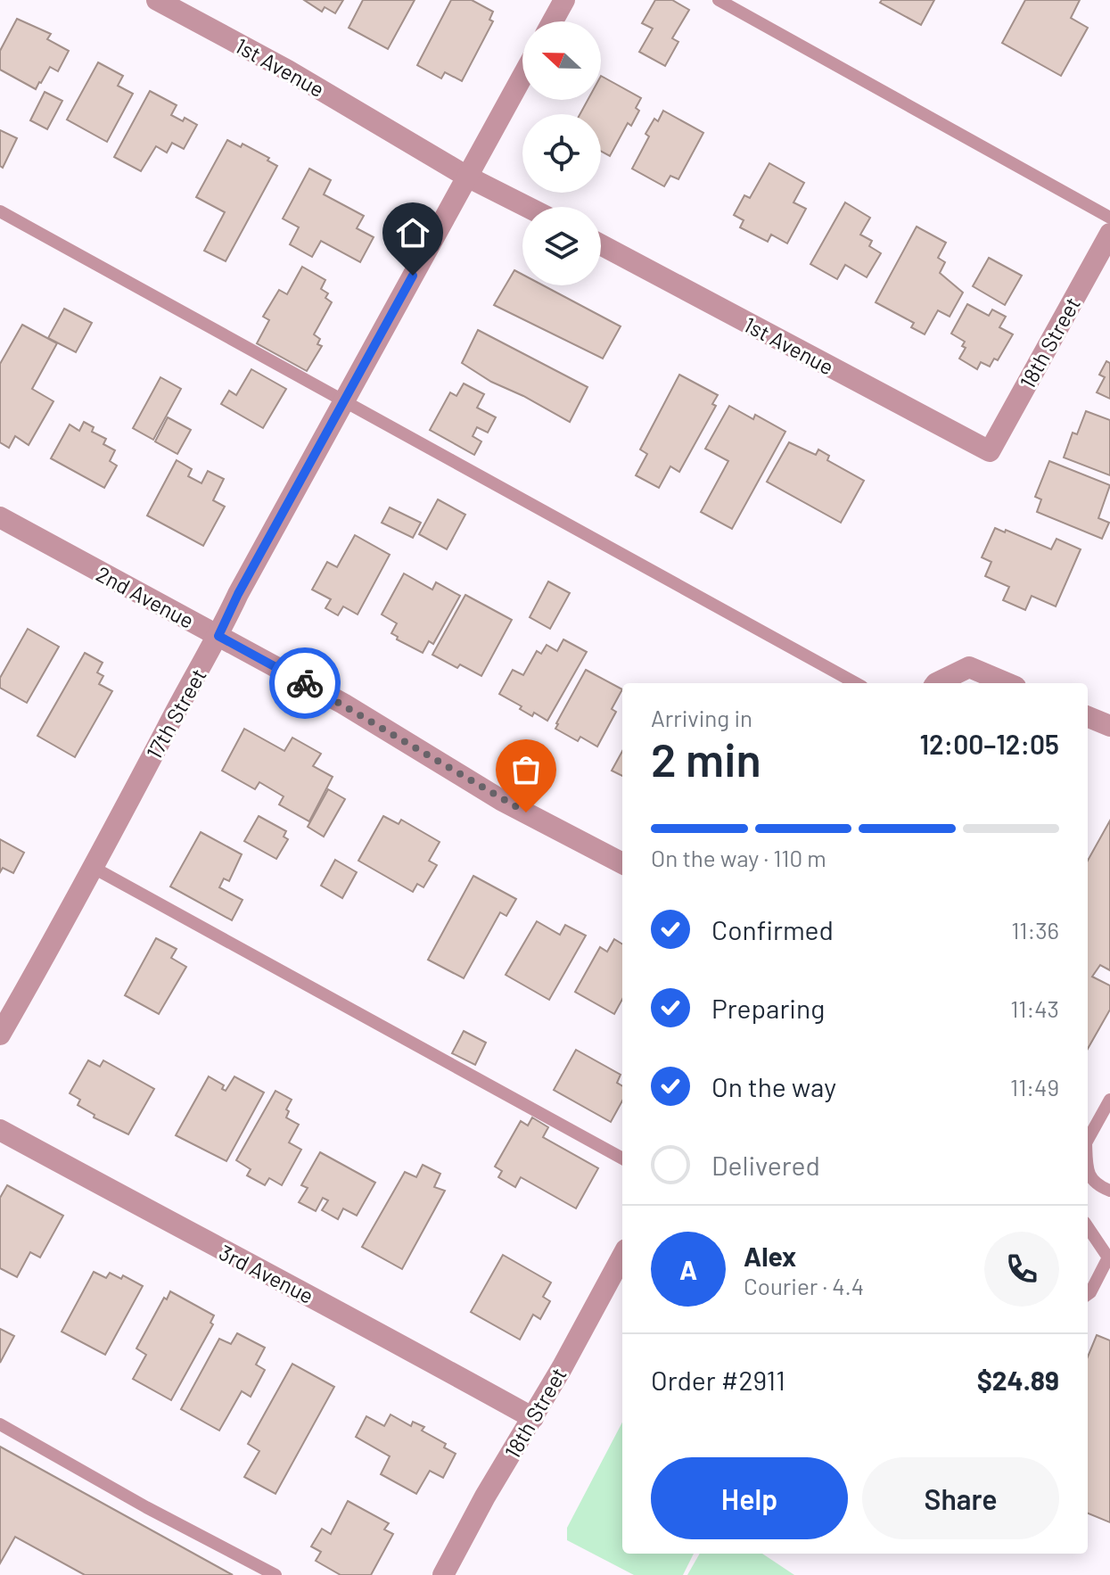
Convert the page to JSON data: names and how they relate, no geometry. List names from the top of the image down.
{
  "streets": {
    "street": [
      "1st Avenue",
      "18th Street",
      "2nd Avenue",
      "17th Street",
      "3rd Avenue"
    ]
  },
  "crossings": [
    ["1st Avenue", "18th Street"],
    ["1st Avenue", "17th Street"],
    ["18th Street", "3rd Avenue"],
    ["2nd Avenue", "17th Street"]
  ],
  "north": "left",
  "page": {
    "heading": ["2 min", "Arriving in", "12:00–12:05"],
    "panel": [
      "Alex",
      "Courier · 4.4",
      "Order #2911",
      "$24.89"
    ],
    "bar": "On the way · 110 m",
    "list": [
      ["Confirmed", "11:36"],
      ["Preparing", "11:43"],
      ["On the way", "11:49"],
      "Delivered"
    ],
    "round": "A",
    "buttons": ["Help", "Share"]
  }
}
